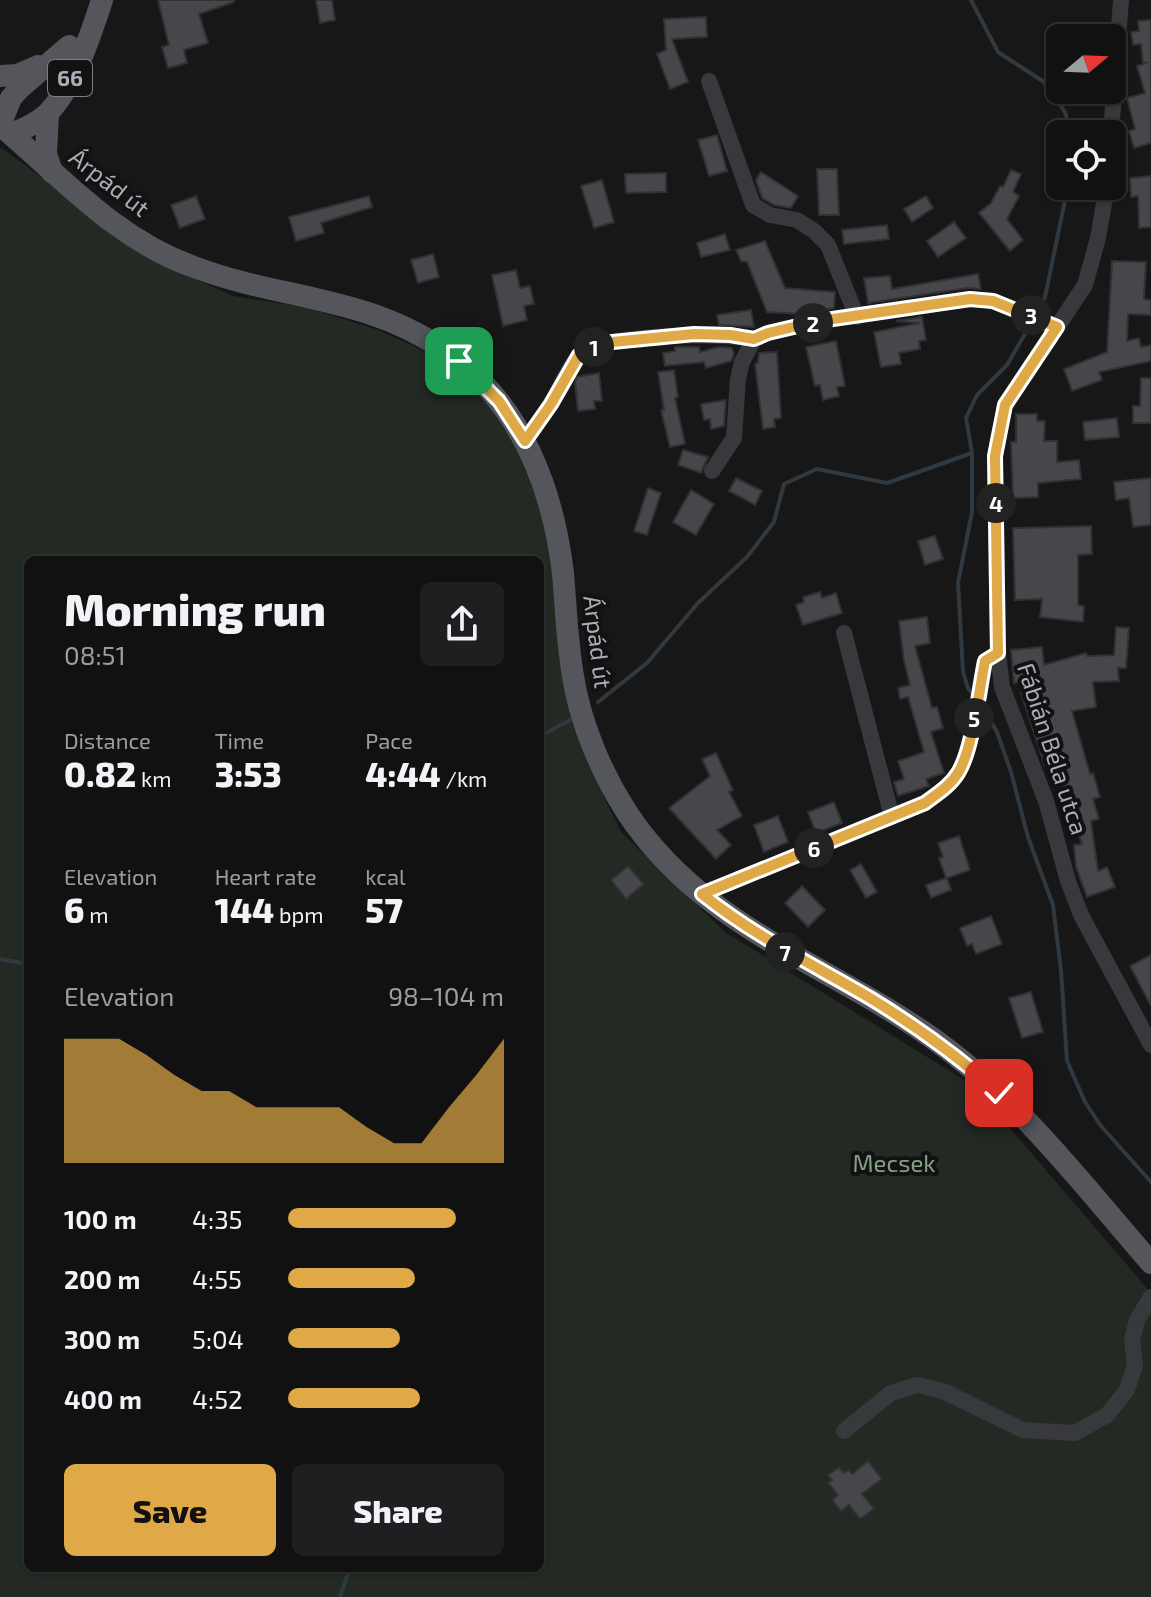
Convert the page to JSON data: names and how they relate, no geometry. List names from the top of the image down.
{
  "streets": {
    "main road": ["66", "Árpád út"],
    "street": ["Fábián Béla utca"]
  },
  "crossings": [
    ["66", "Árpád út"]
  ],
  "parks": ["Mecsek"],
  "north": "right",
  "page": {
    "pins": [
      "3",
      "2",
      "1",
      "4",
      "5",
      "6",
      "7"
    ],
    "heading": ["Morning run", "08:51"],
    "stats": [
      ["Distance", "0.82 km"],
      ["Time", "3:53"],
      ["Pace", "4:44 /km"],
      ["Elevation", "6 m"],
      ["Heart rate", "144 bpm"],
      ["kcal", "57"]
    ],
    "chart": ["Elevation", "98–104 m"],
    "list": [
      {
        "name": "100 m",
        "note": "4:35"
      },
      {
        "name": "200 m",
        "note": "4:55"
      },
      {
        "name": "300 m",
        "note": "5:04"
      },
      {
        "name": "400 m",
        "note": "4:52"
      }
    ],
    "buttons": ["Save", "Share"]
  }
}
